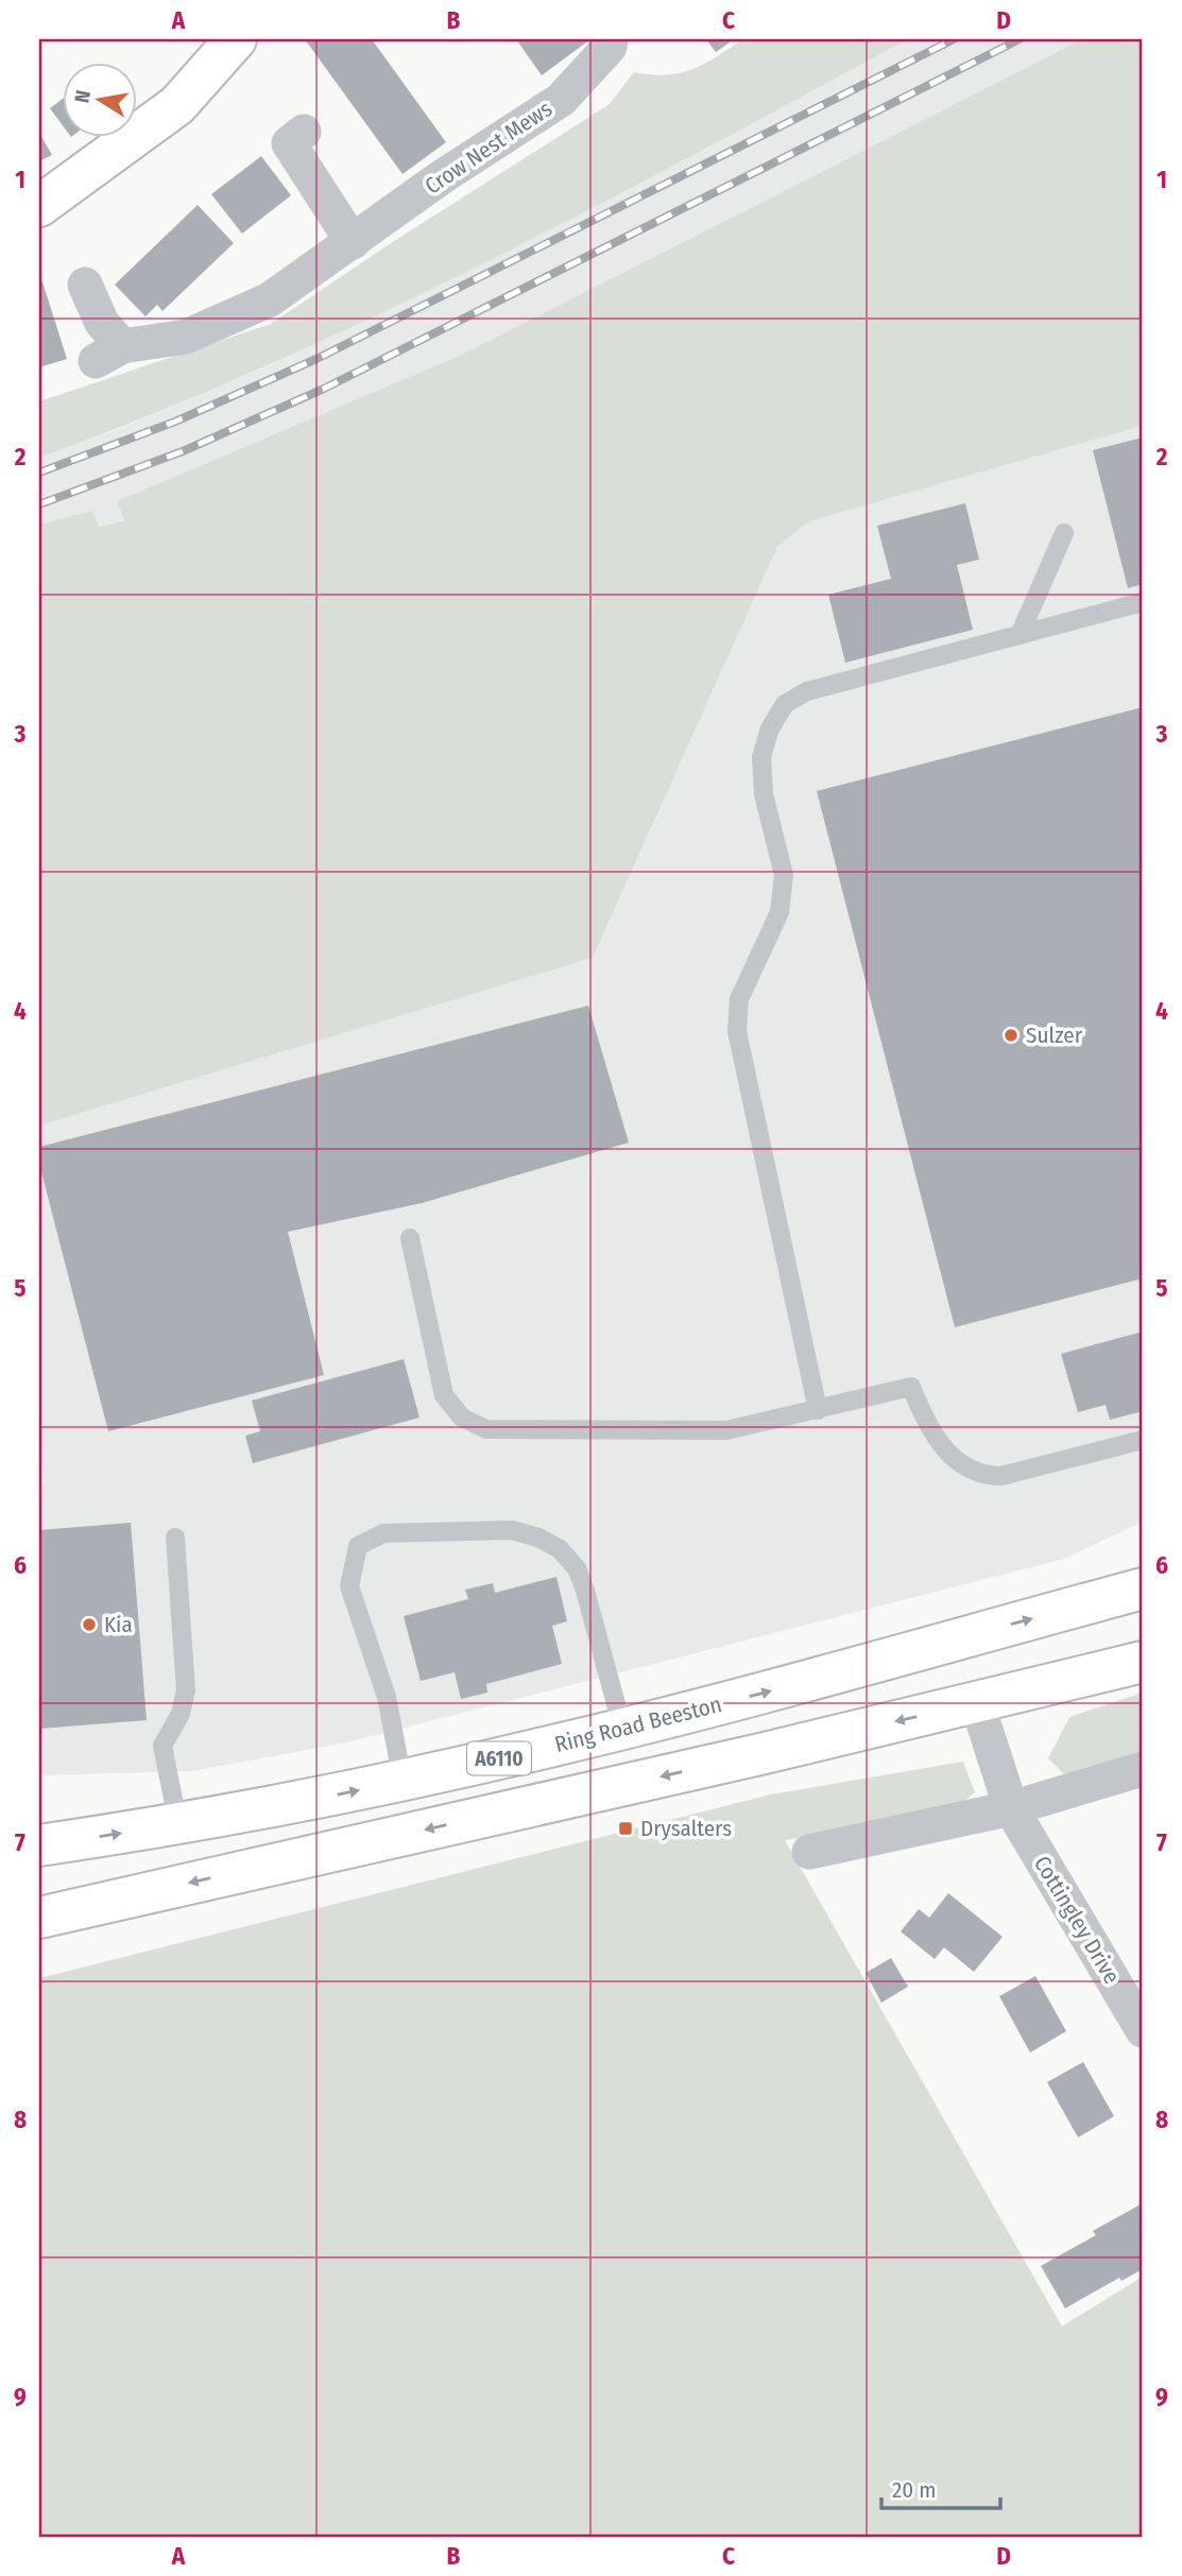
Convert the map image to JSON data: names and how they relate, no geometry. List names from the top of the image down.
{
  "streets": {
    "main road": ["Ring Road Beeston", "A6110"],
    "street": ["Crow Nest Mews", "Cottingley Drive"]
  },
  "crossings": [
    ["A6110", "Cottingley Drive"]
  ],
  "places": {
    "other": ["Sulzer", "Kia"],
    "transit": ["Drysalters"]
  },
  "scale_bar": "20 m",
  "north": "left",
  "grid": {
    "columns": [
      "A",
      "B",
      "C",
      "D"
    ],
    "rows": [
      "1",
      "2",
      "3",
      "4",
      "5",
      "6",
      "7",
      "8",
      "9"
    ]
  }
}
